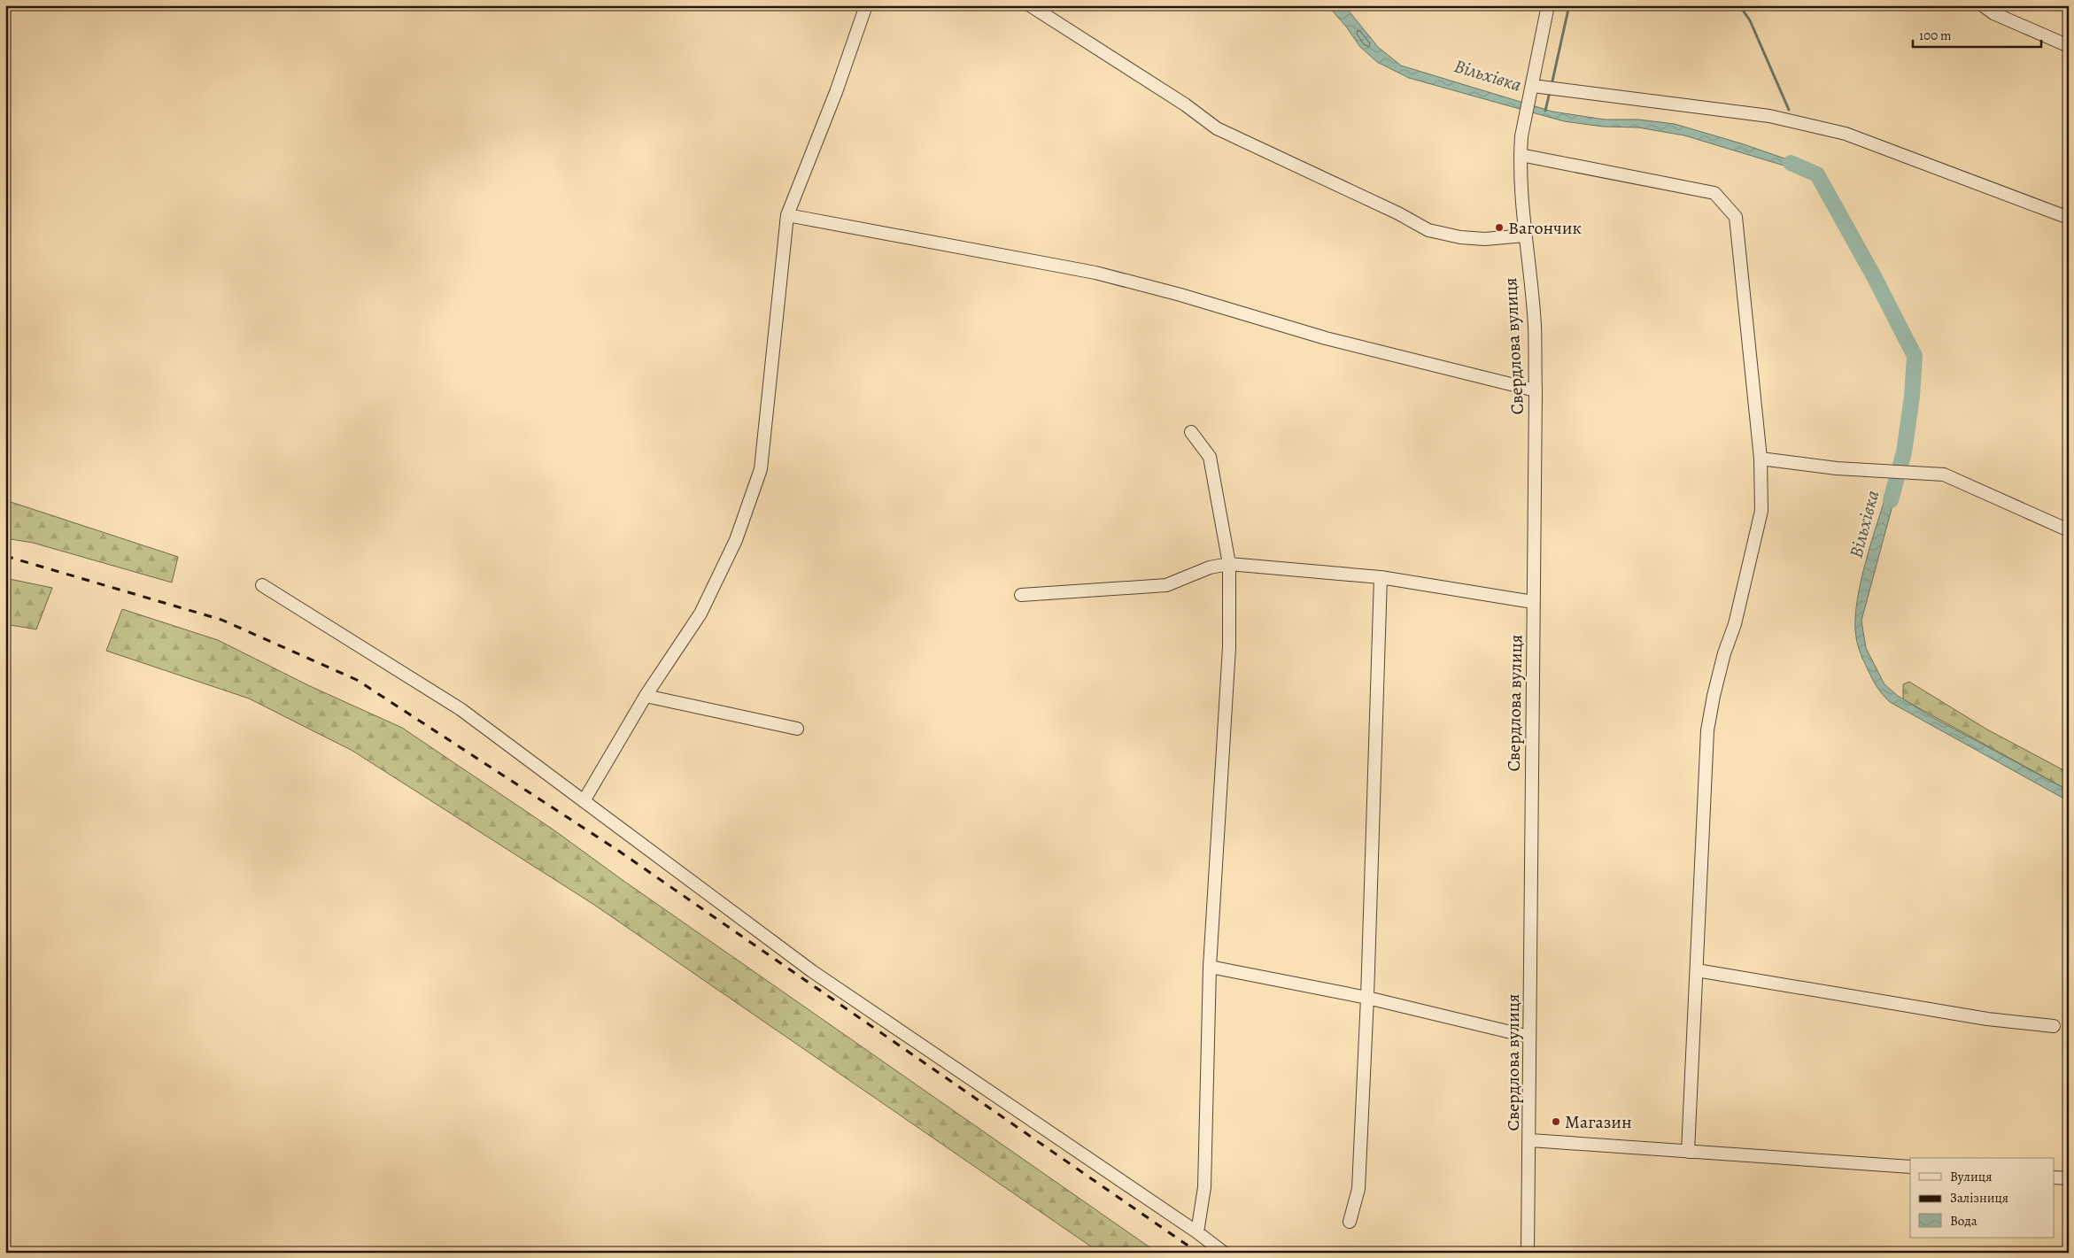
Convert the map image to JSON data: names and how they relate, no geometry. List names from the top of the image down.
{
  "streets": {
    "street": ["Свердлова вулиця"]
  },
  "water": ["Вільхівка"],
  "places": ["Вагончик", "Mагазин"],
  "legend": ["Вулиця", "Залізниця", "Вода"],
  "scale_bar": "100 m"
}
